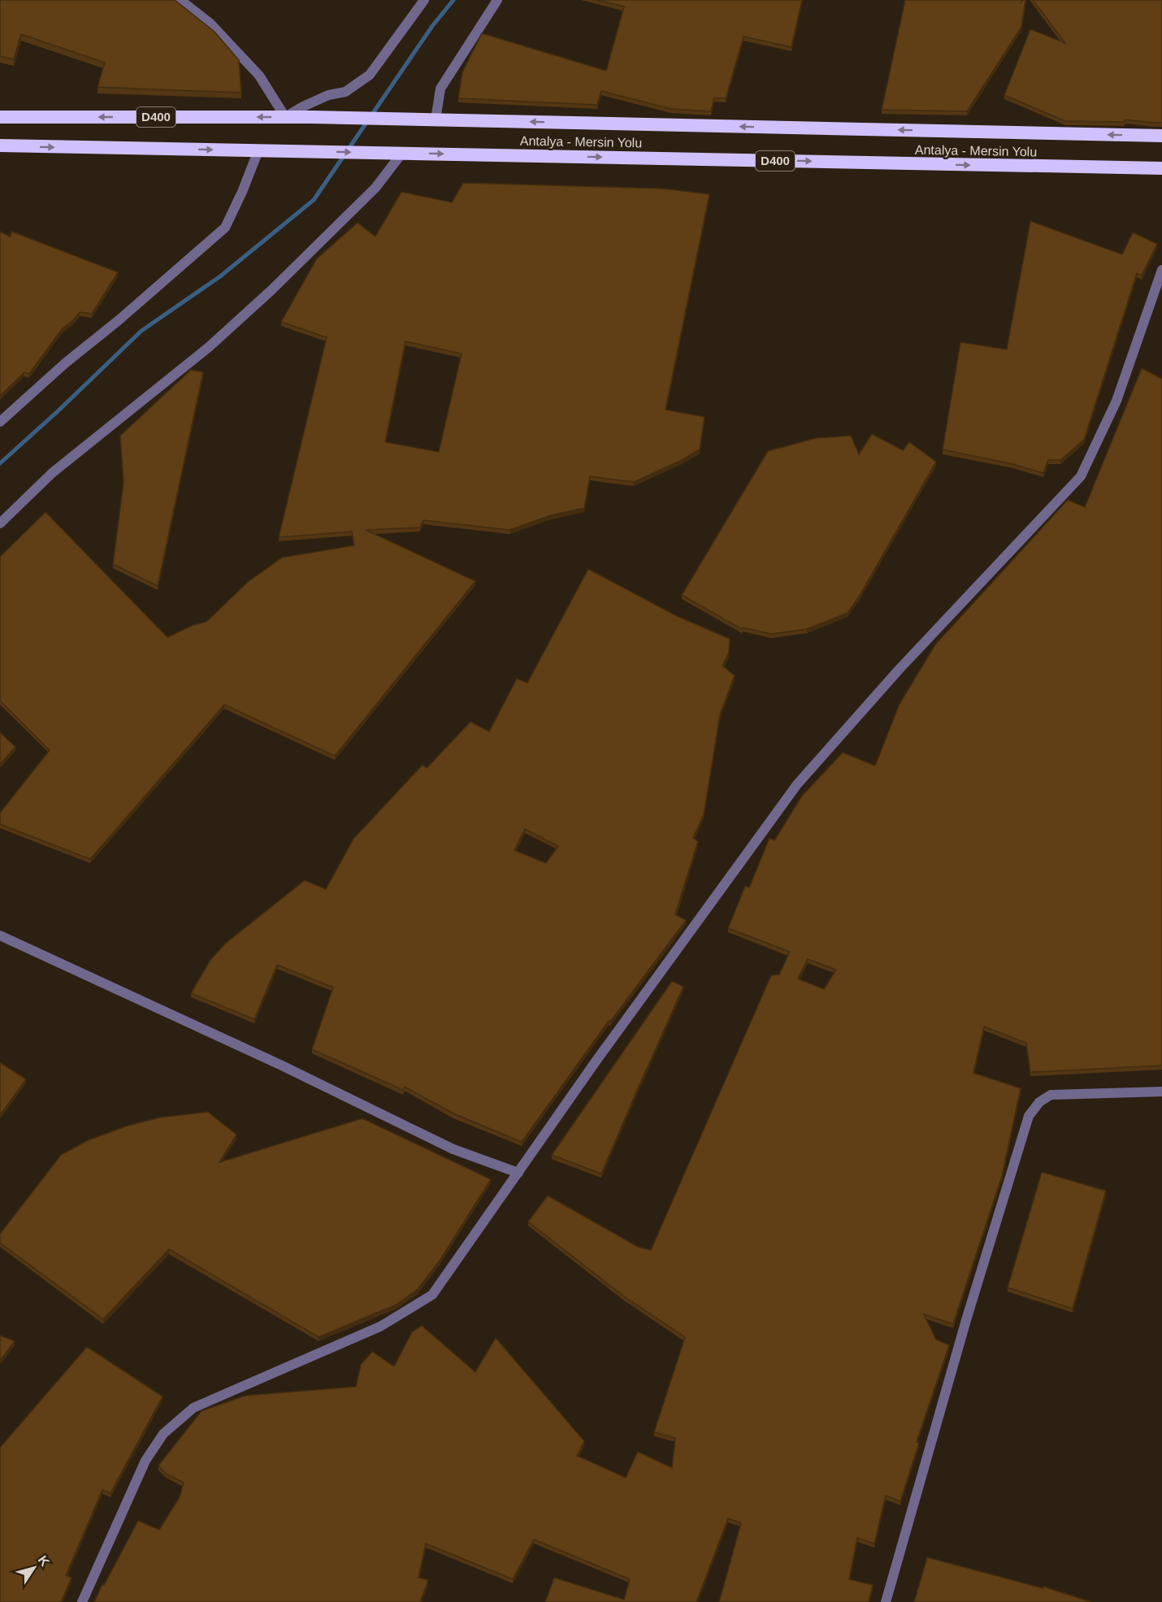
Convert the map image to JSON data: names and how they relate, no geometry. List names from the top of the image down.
{
  "streets": {
    "highway": ["D400", "Antalya - Mersin Yolu"]
  },
  "north": "top right"
}
